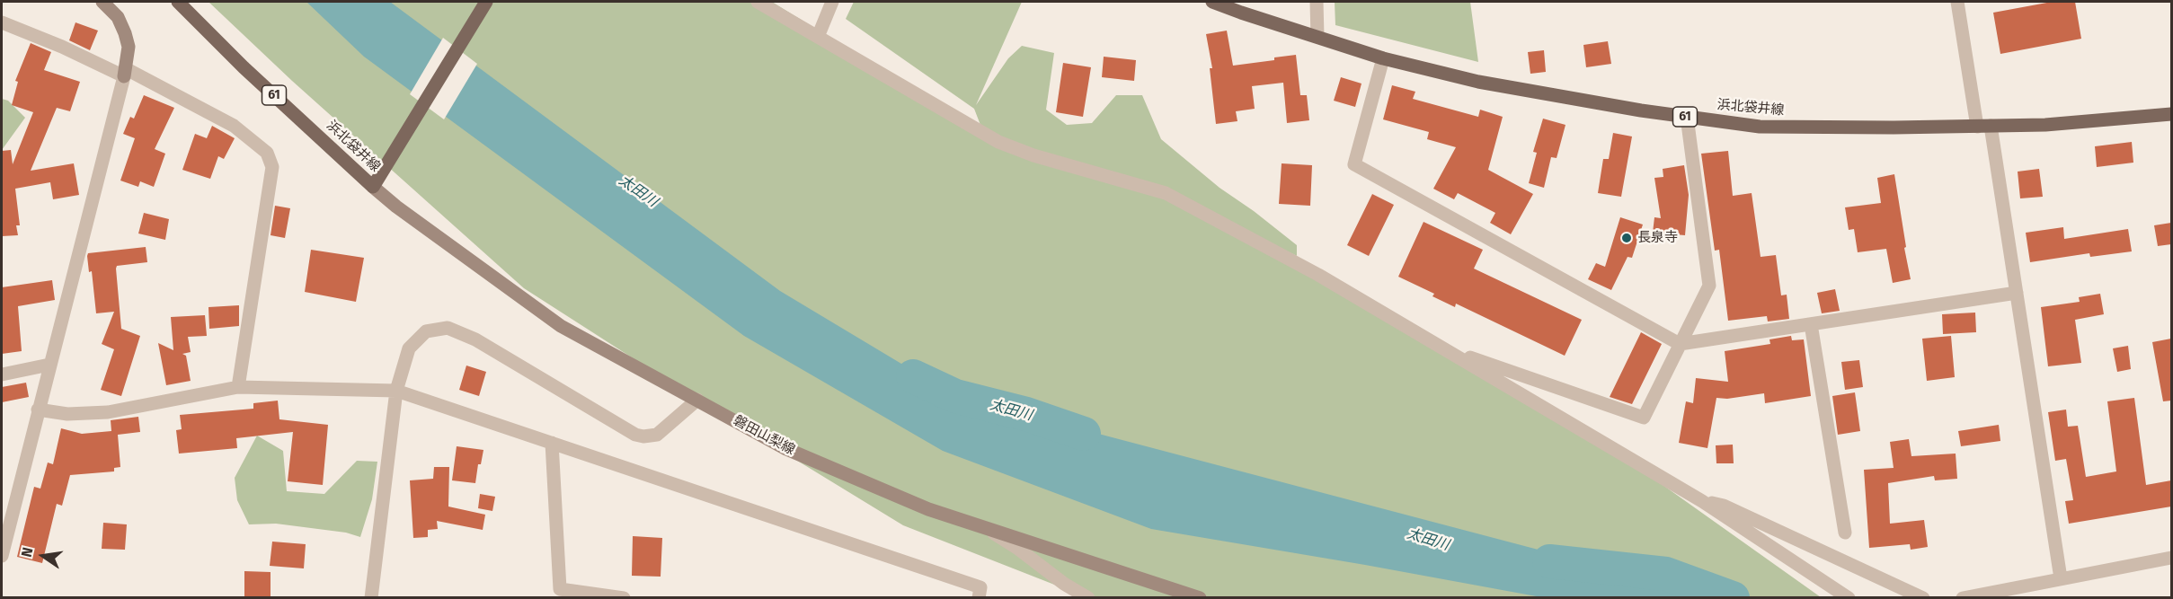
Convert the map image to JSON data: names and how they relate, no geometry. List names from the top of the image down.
{
  "streets": {
    "main road": ["61", "浜北袋井線", "磐田山梨線"]
  },
  "crossings": [
    ["浜北袋井線", "磐田山梨線"]
  ],
  "water": ["太田川"],
  "places": ["長泉寺"],
  "north": "left"
}
